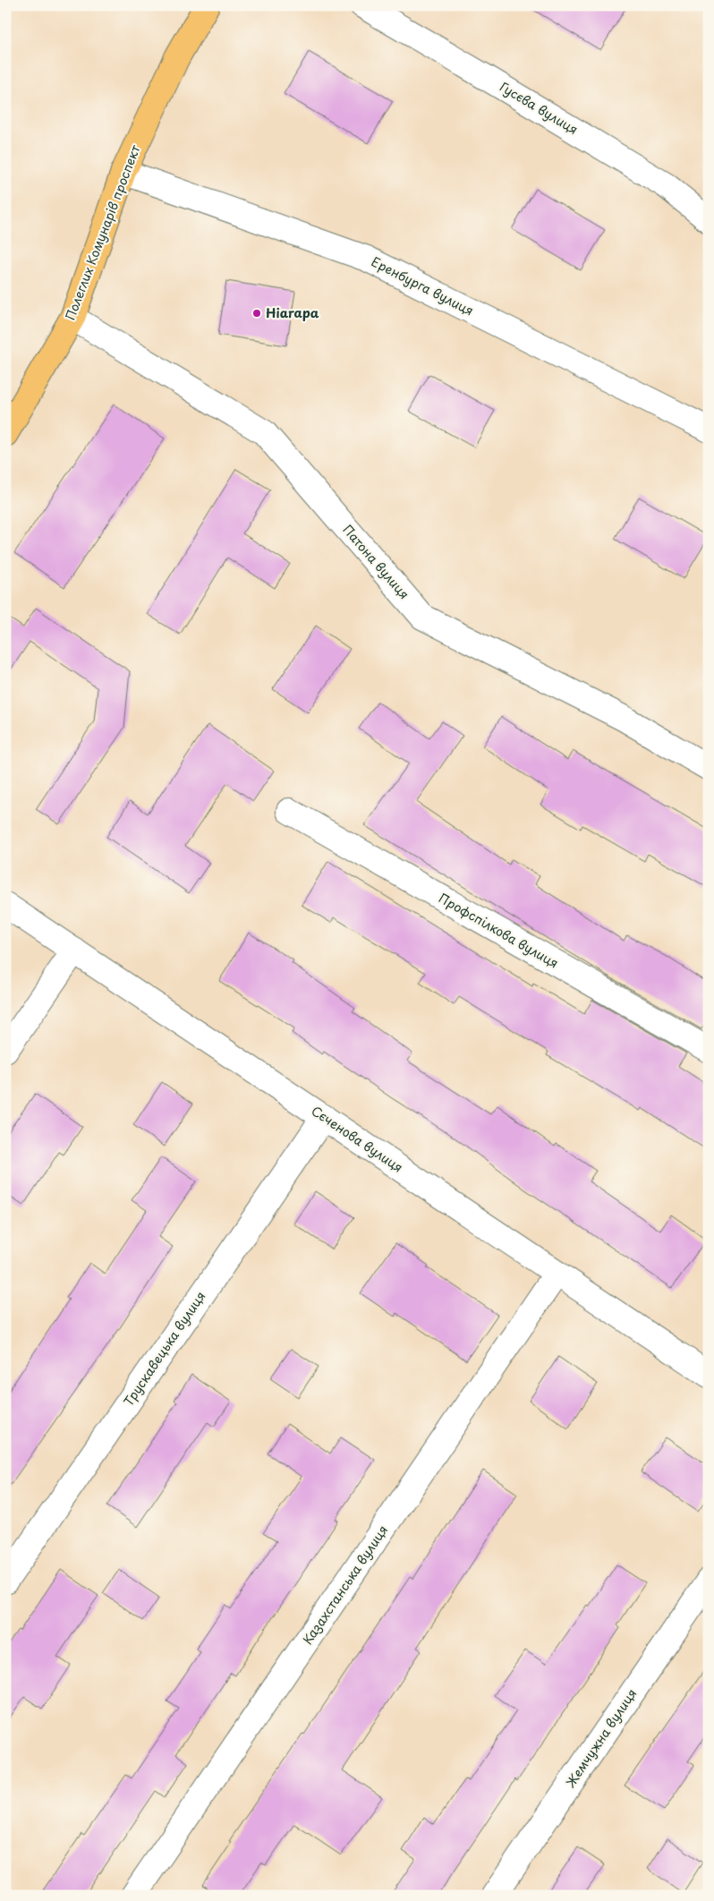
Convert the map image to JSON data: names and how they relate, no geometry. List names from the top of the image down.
{
  "streets": {
    "main road": ["Полеглих Комунарів проспект"],
    "street": [
      "Гусєва вулиця",
      "Еренбурга вулиця",
      "Патона вулиця",
      "Профспілкова вулиця",
      "Сєченова вулиця",
      "Трускавецька вулиця",
      "Казахстанська вулиця",
      "Жемчужна вулиця"
    ]
  },
  "crossings": [
    ["Полеглих Комунарів проспект", "Еренбурга вулиця"],
    ["Полеглих Комунарів проспект", "Патона вулиця"],
    ["Сєченова вулиця", "Трускавецька вулиця"],
    ["Сєченова вулиця", "Казахстанська вулиця"]
  ],
  "places": ["Ніагара"]
}
